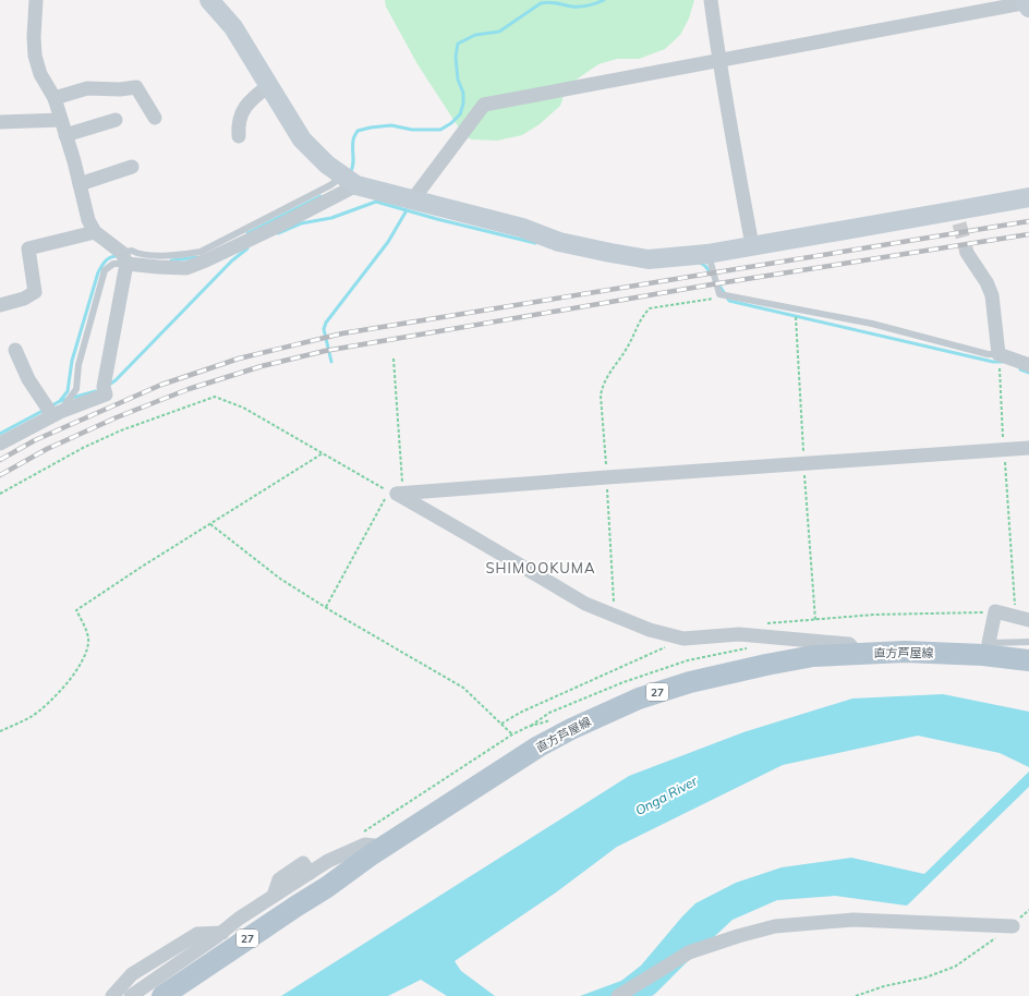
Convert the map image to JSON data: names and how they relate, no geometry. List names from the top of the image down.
{
  "streets": {
    "main road": ["直方芦屋線", "27"]
  },
  "districts": ["SHIMOOKUMA"],
  "water": ["Onga River"]
}
